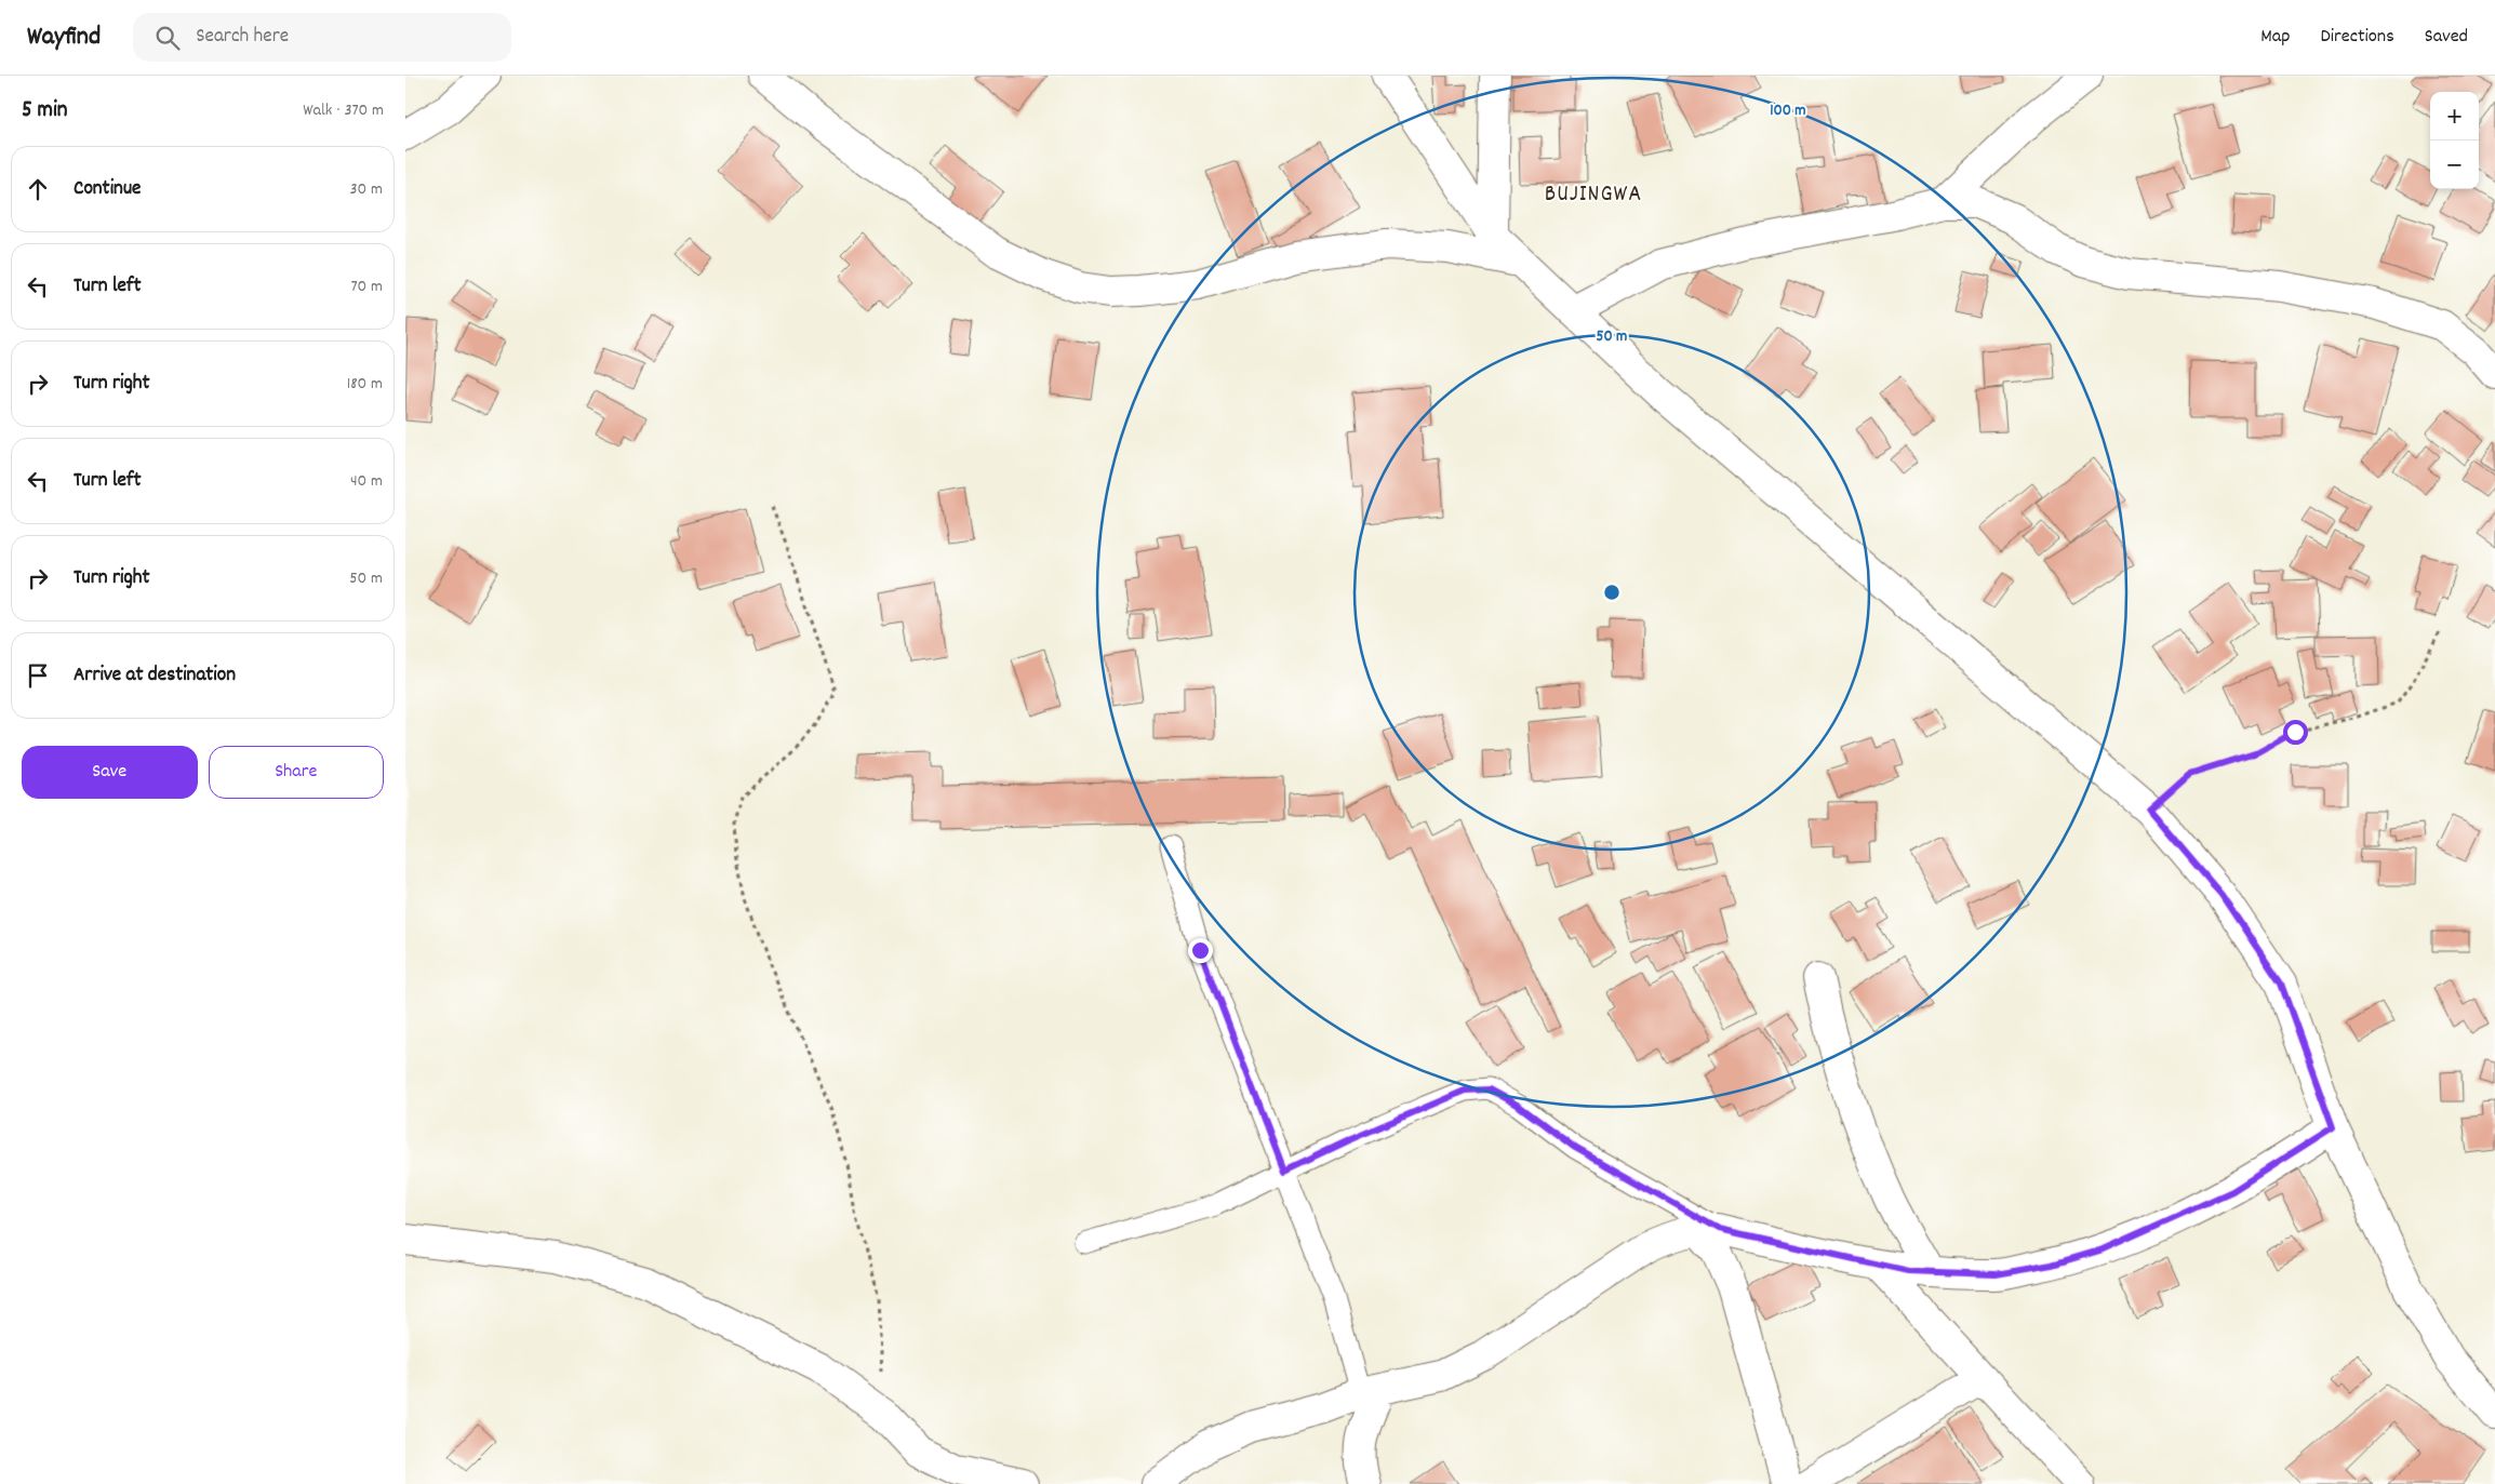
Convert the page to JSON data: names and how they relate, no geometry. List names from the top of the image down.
{
  "districts": ["BUJINGWA"],
  "page": {
    "header": "Wayfind",
    "search": "Search here",
    "nav": ["Map", "Directions", "Saved"],
    "heading": ["5 min", "Walk · 370 m"],
    "map_buttons": ["+", "−"],
    "list": [
      ["Continue", "30 m"],
      ["Turn left", "70 m"],
      ["Turn right", "180 m"],
      ["Turn left", "40 m"],
      ["Turn right", "50 m"],
      "Arrive at destination"
    ],
    "buttons": ["Save", "Share"]
  },
  "rings": ["100 m", "50 m"]
}
